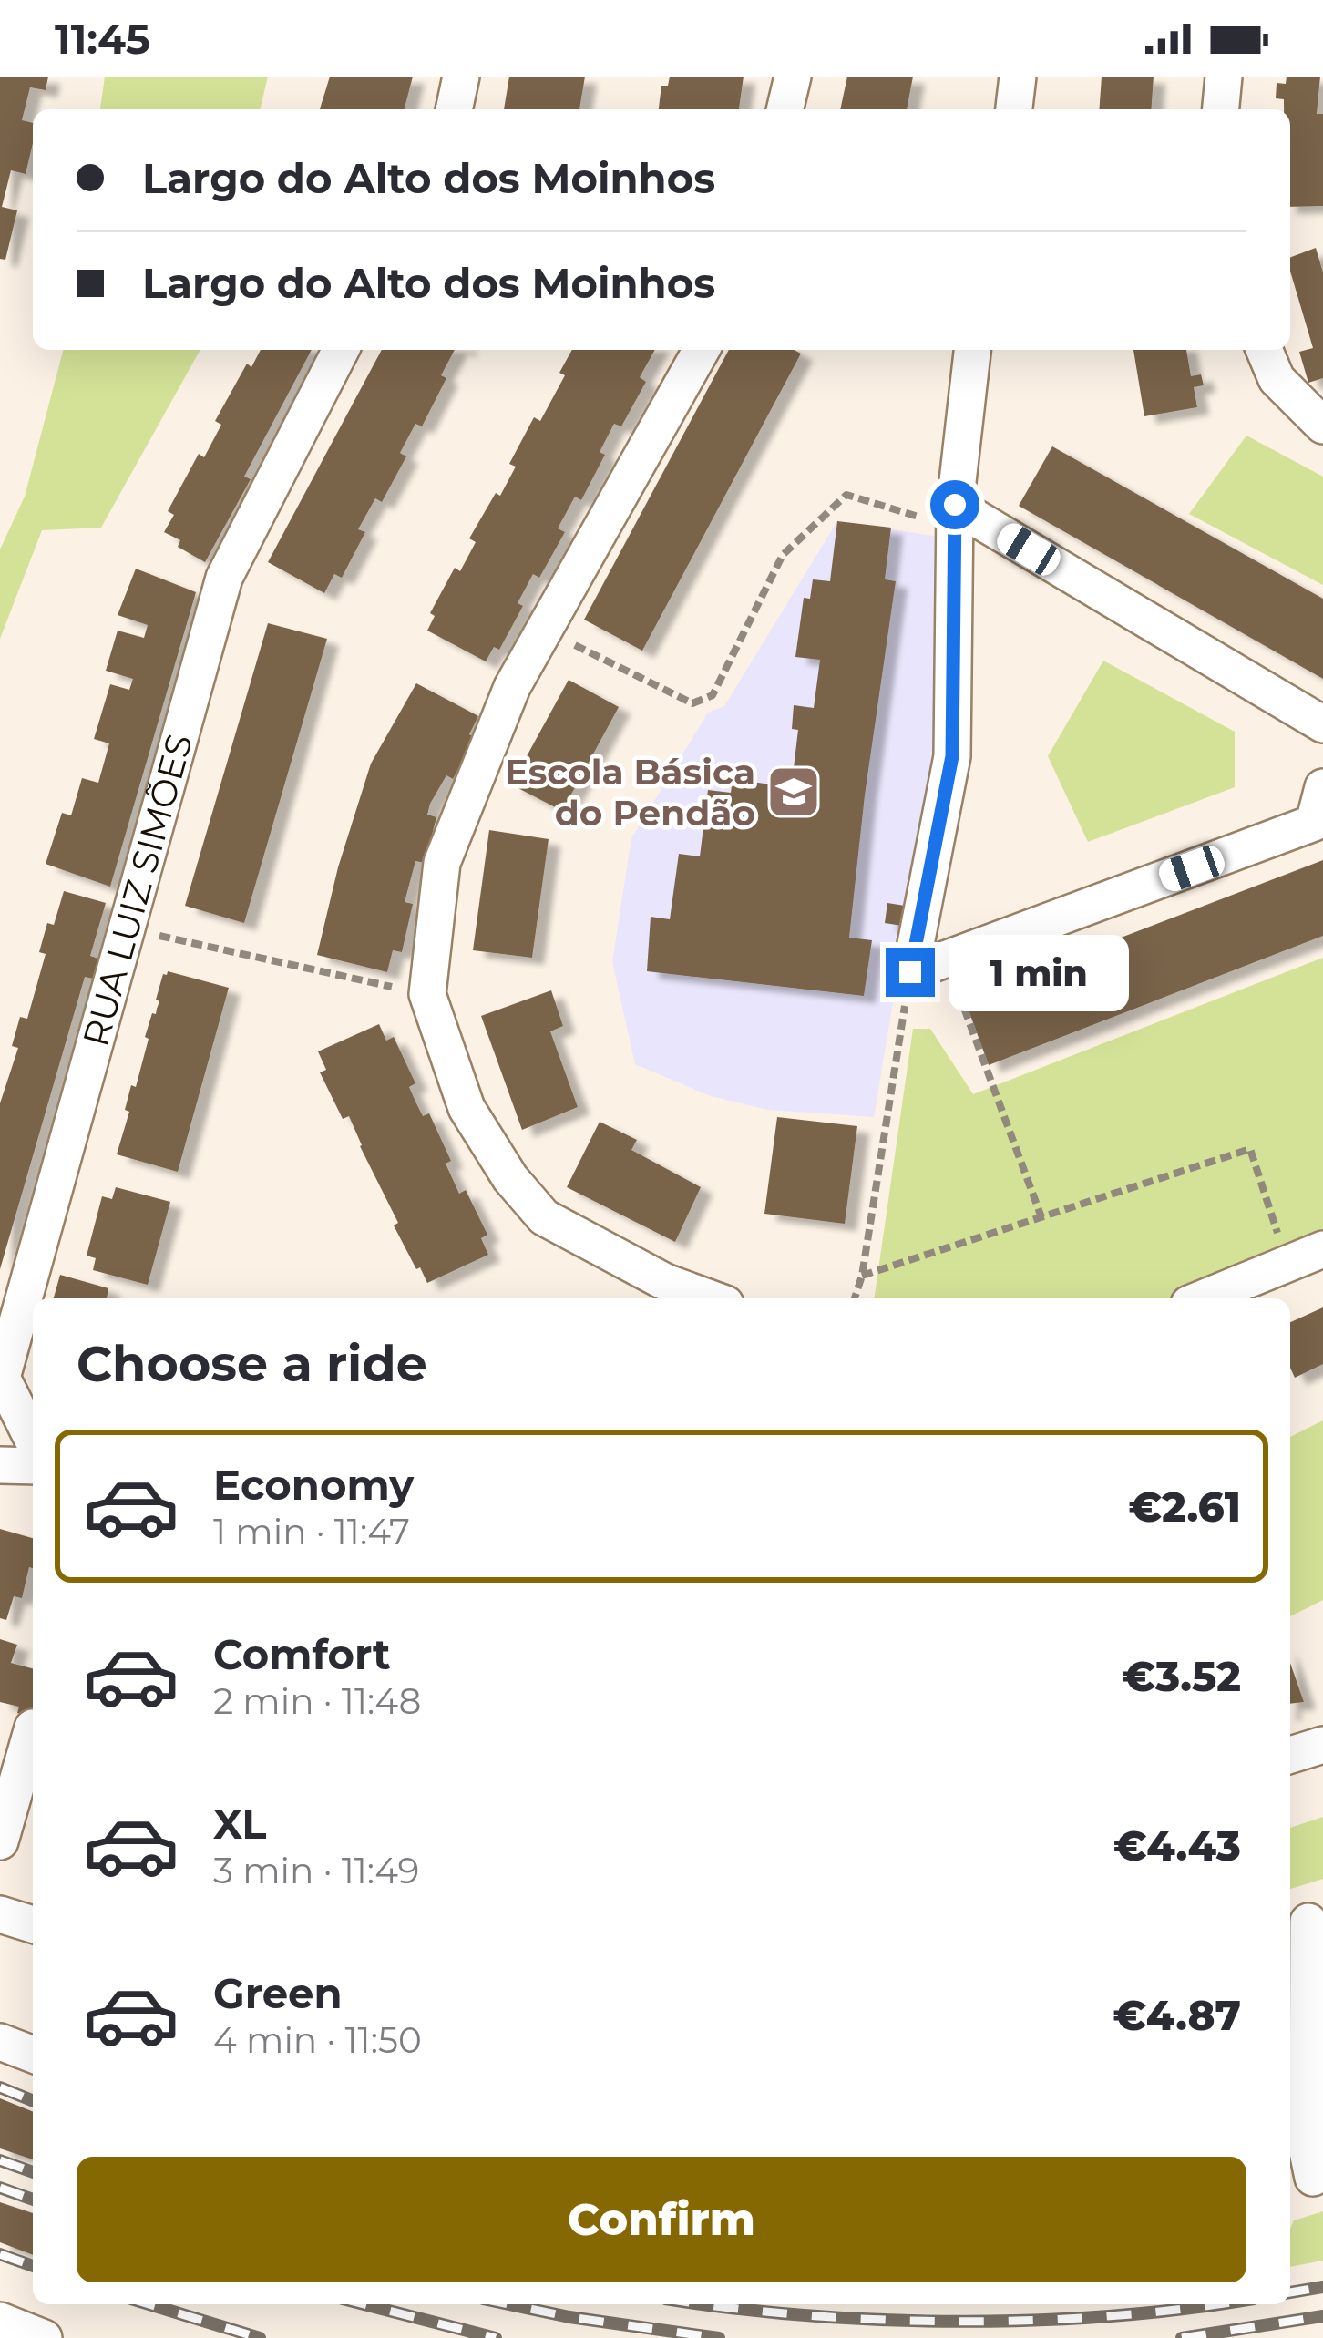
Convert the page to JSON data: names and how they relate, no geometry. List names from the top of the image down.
{
  "streets": {
    "street": ["RUA LUIZ SIMÕES"]
  },
  "places": {
    "school or university": ["Escola Básica do Pendão"]
  },
  "page": {
    "status": "11:45",
    "banner": ["Largo do Alto dos Moinhos", "Largo do Alto dos Moinhos"],
    "bubble": "1 min",
    "heading": "Choose a ride",
    "list": [
      {
        "name": "Economy",
        "note": "1 min · 11:47",
        "value": "€2.61"
      },
      {
        "name": "Comfort",
        "note": "2 min · 11:48",
        "value": "€3.52"
      },
      {
        "name": "XL",
        "note": "3 min · 11:49",
        "value": "€4.43"
      },
      {
        "name": "Green",
        "note": "4 min · 11:50",
        "value": "€4.87"
      }
    ],
    "buttons": "Confirm"
  }
}
